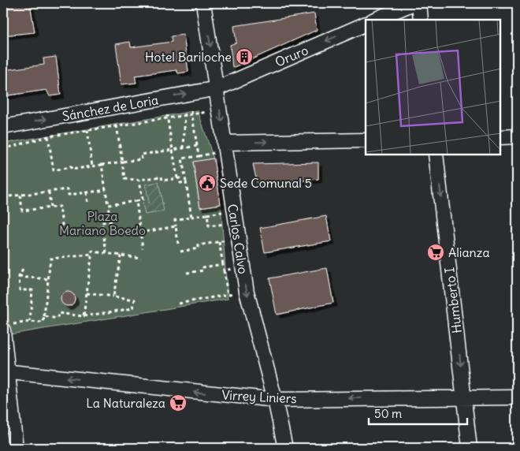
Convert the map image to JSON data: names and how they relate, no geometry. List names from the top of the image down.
{
  "streets": {
    "street": [
      "Oruro",
      "Sánchez de Loria",
      "Carlos Calvo",
      "Humberto I",
      "Virrey Liniers"
    ]
  },
  "crossings": [
    ["Oruro", "Sánchez de Loria"],
    ["Oruro", "Carlos Calvo"],
    ["Sánchez de Loria", "Carlos Calvo"],
    ["Carlos Calvo", "Virrey Liniers"],
    ["Humberto I", "Virrey Liniers"]
  ],
  "one_way": ["Sánchez de Loria", "Humberto I", "Virrey Liniers"],
  "parks": ["Plaza Mariano Boedo"],
  "places": {
    "building": ["Hotel Bariloche"],
    "public building": ["Sede Comunal 5"],
    "supermarket": ["Alianza", "La Naturaleza"]
  },
  "scale_bar": "50 m"
}
